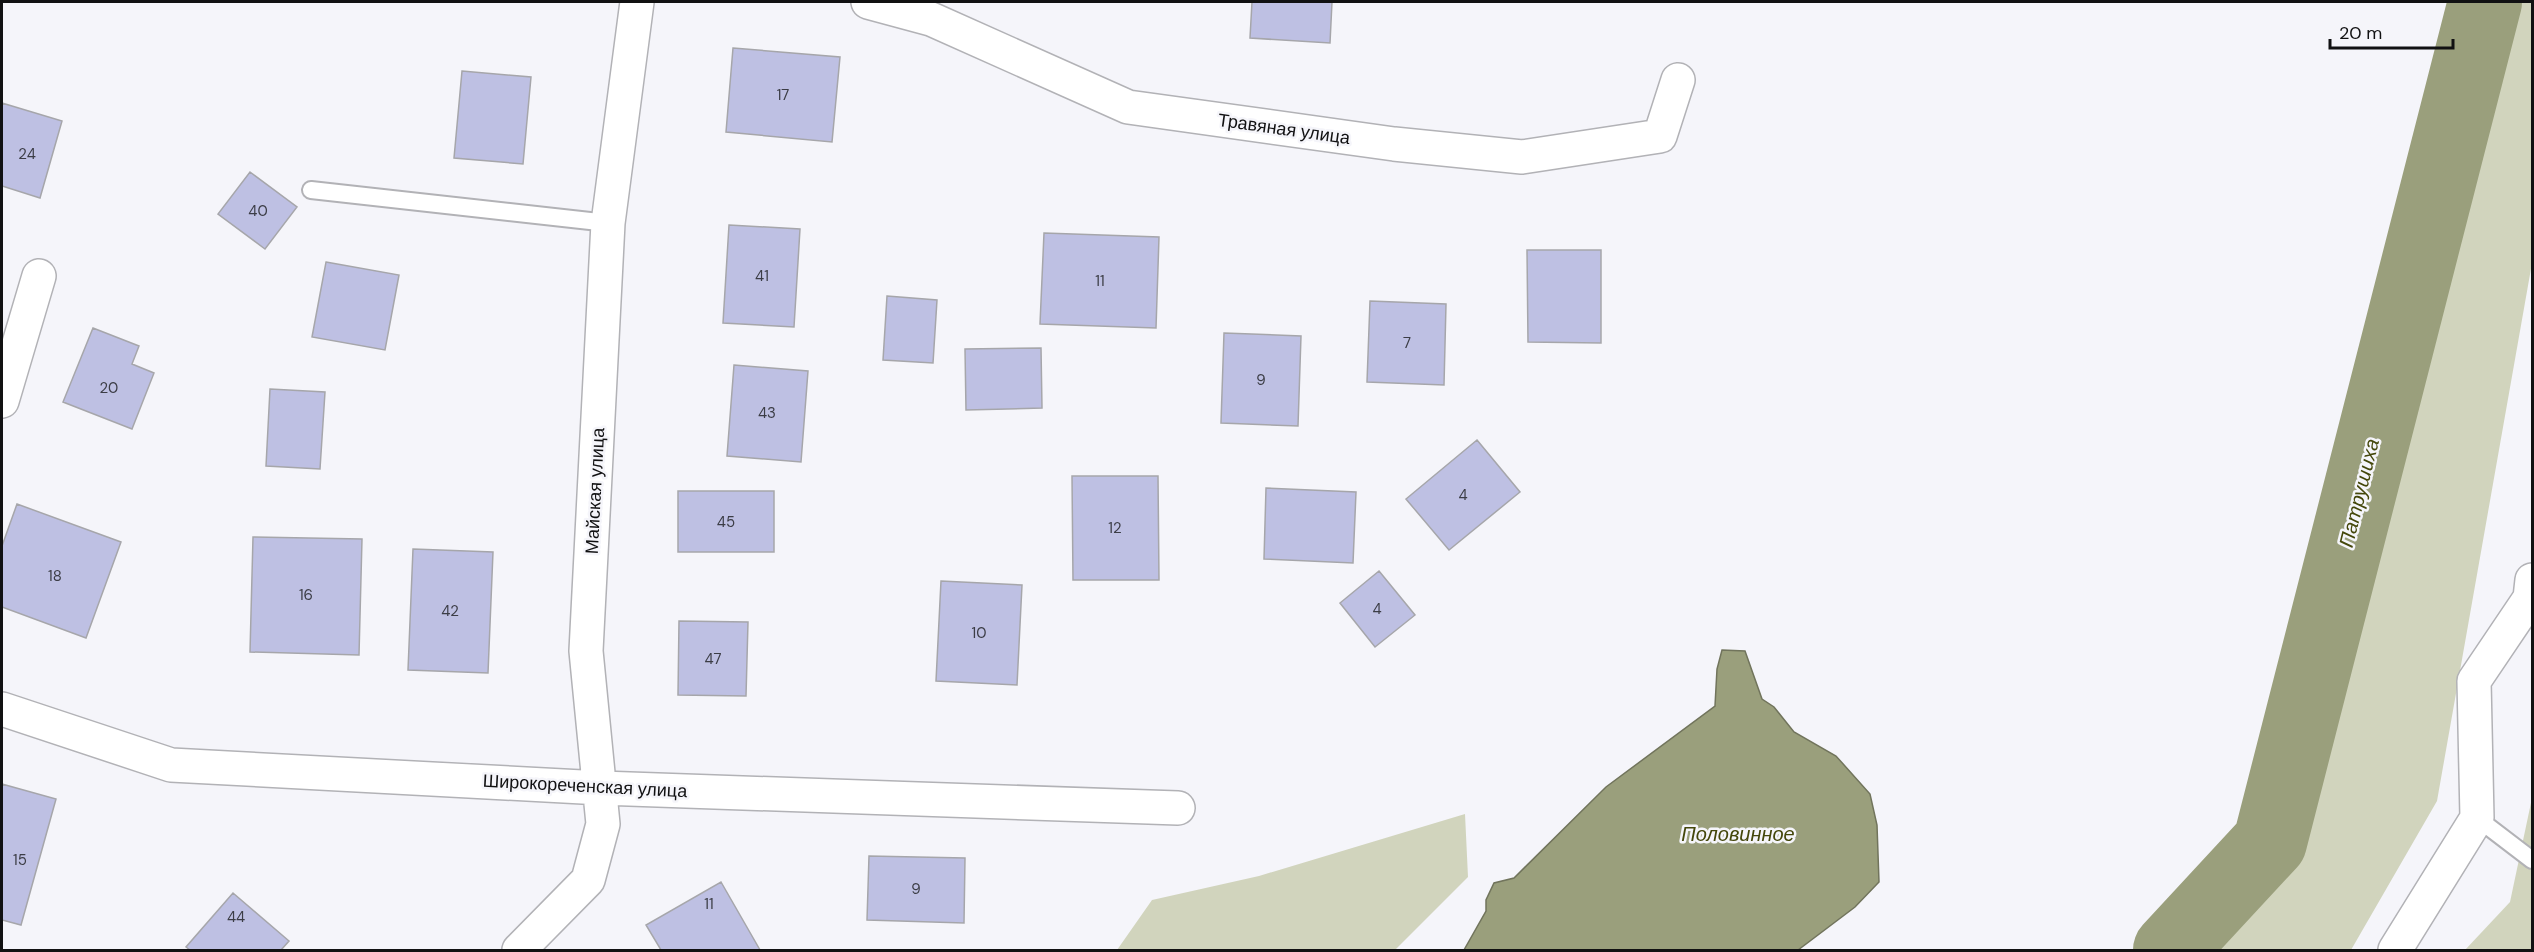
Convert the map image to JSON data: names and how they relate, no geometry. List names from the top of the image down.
{
  "streets": {
    "street": ["Травяная улица", "Майская улица", "Широкореченская улица"]
  },
  "crossings": [
    ["Майская улица", "Широкореченская улица"]
  ],
  "water": ["Патрушиха", "Половинное"],
  "house_numbers": [
    "17",
    "24",
    "40",
    "41",
    "11",
    "7",
    "9",
    "20",
    "43",
    "4",
    "45",
    "12",
    "18",
    "16",
    "4",
    "42",
    "10",
    "47",
    "15",
    "9",
    "11",
    "44"
  ],
  "scale_bar": "20 m"
}
